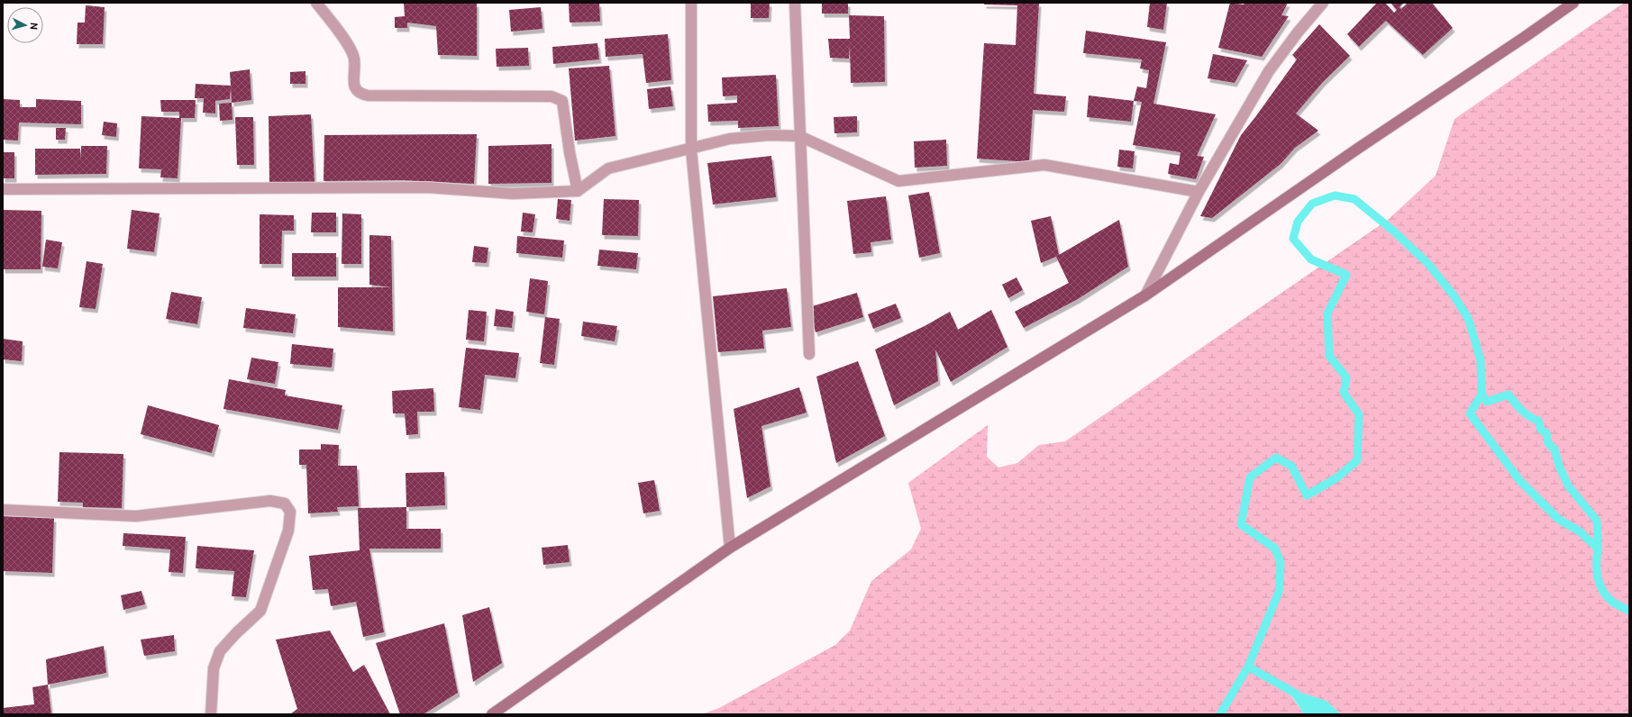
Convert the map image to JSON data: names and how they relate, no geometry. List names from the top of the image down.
{
  "north": "right"
}
